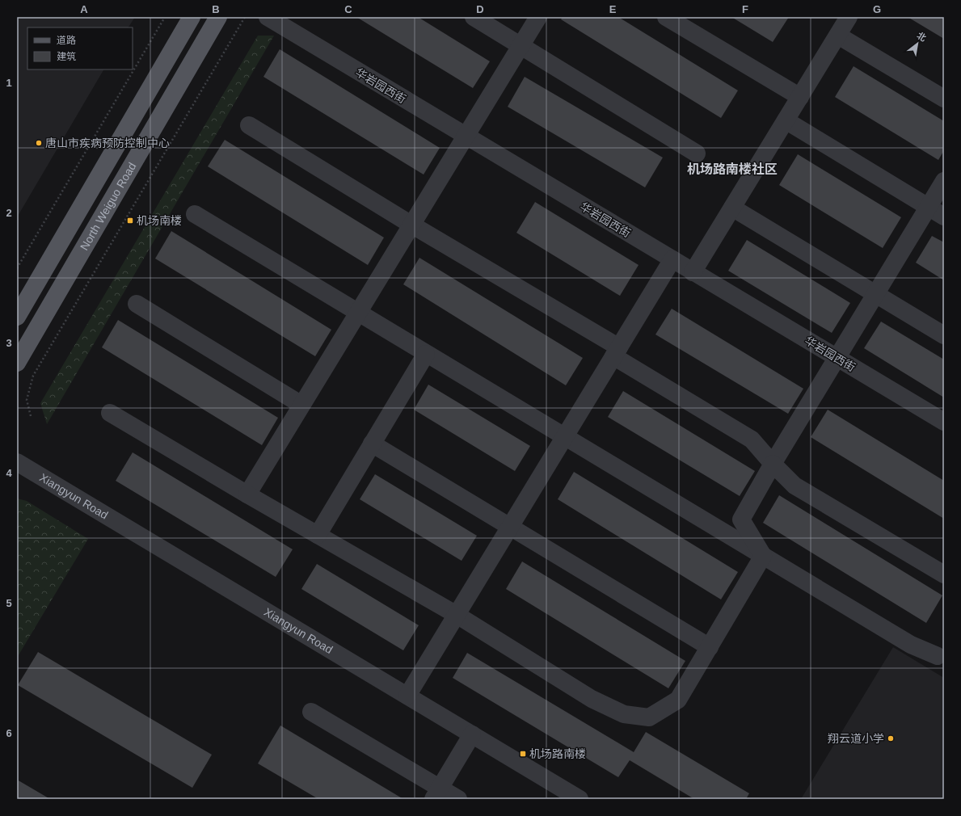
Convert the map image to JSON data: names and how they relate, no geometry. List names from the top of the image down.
{
  "streets": {
    "main road": ["North Weiguo Road"],
    "street": ["华岩园西街", "Xiangyun Road"]
  },
  "districts": ["机场路南楼社区"],
  "places": {
    "other": ["唐山市疾病预防控制中心", "翔云道小学"],
    "transit": ["机场南楼", "机场路南楼"]
  },
  "legend": ["道路", "建筑"],
  "north": "top right",
  "grid": {
    "columns": [
      "A",
      "B",
      "C",
      "D",
      "E",
      "F",
      "G"
    ],
    "rows": [
      "1",
      "2",
      "3",
      "4",
      "5",
      "6"
    ]
  }
}
